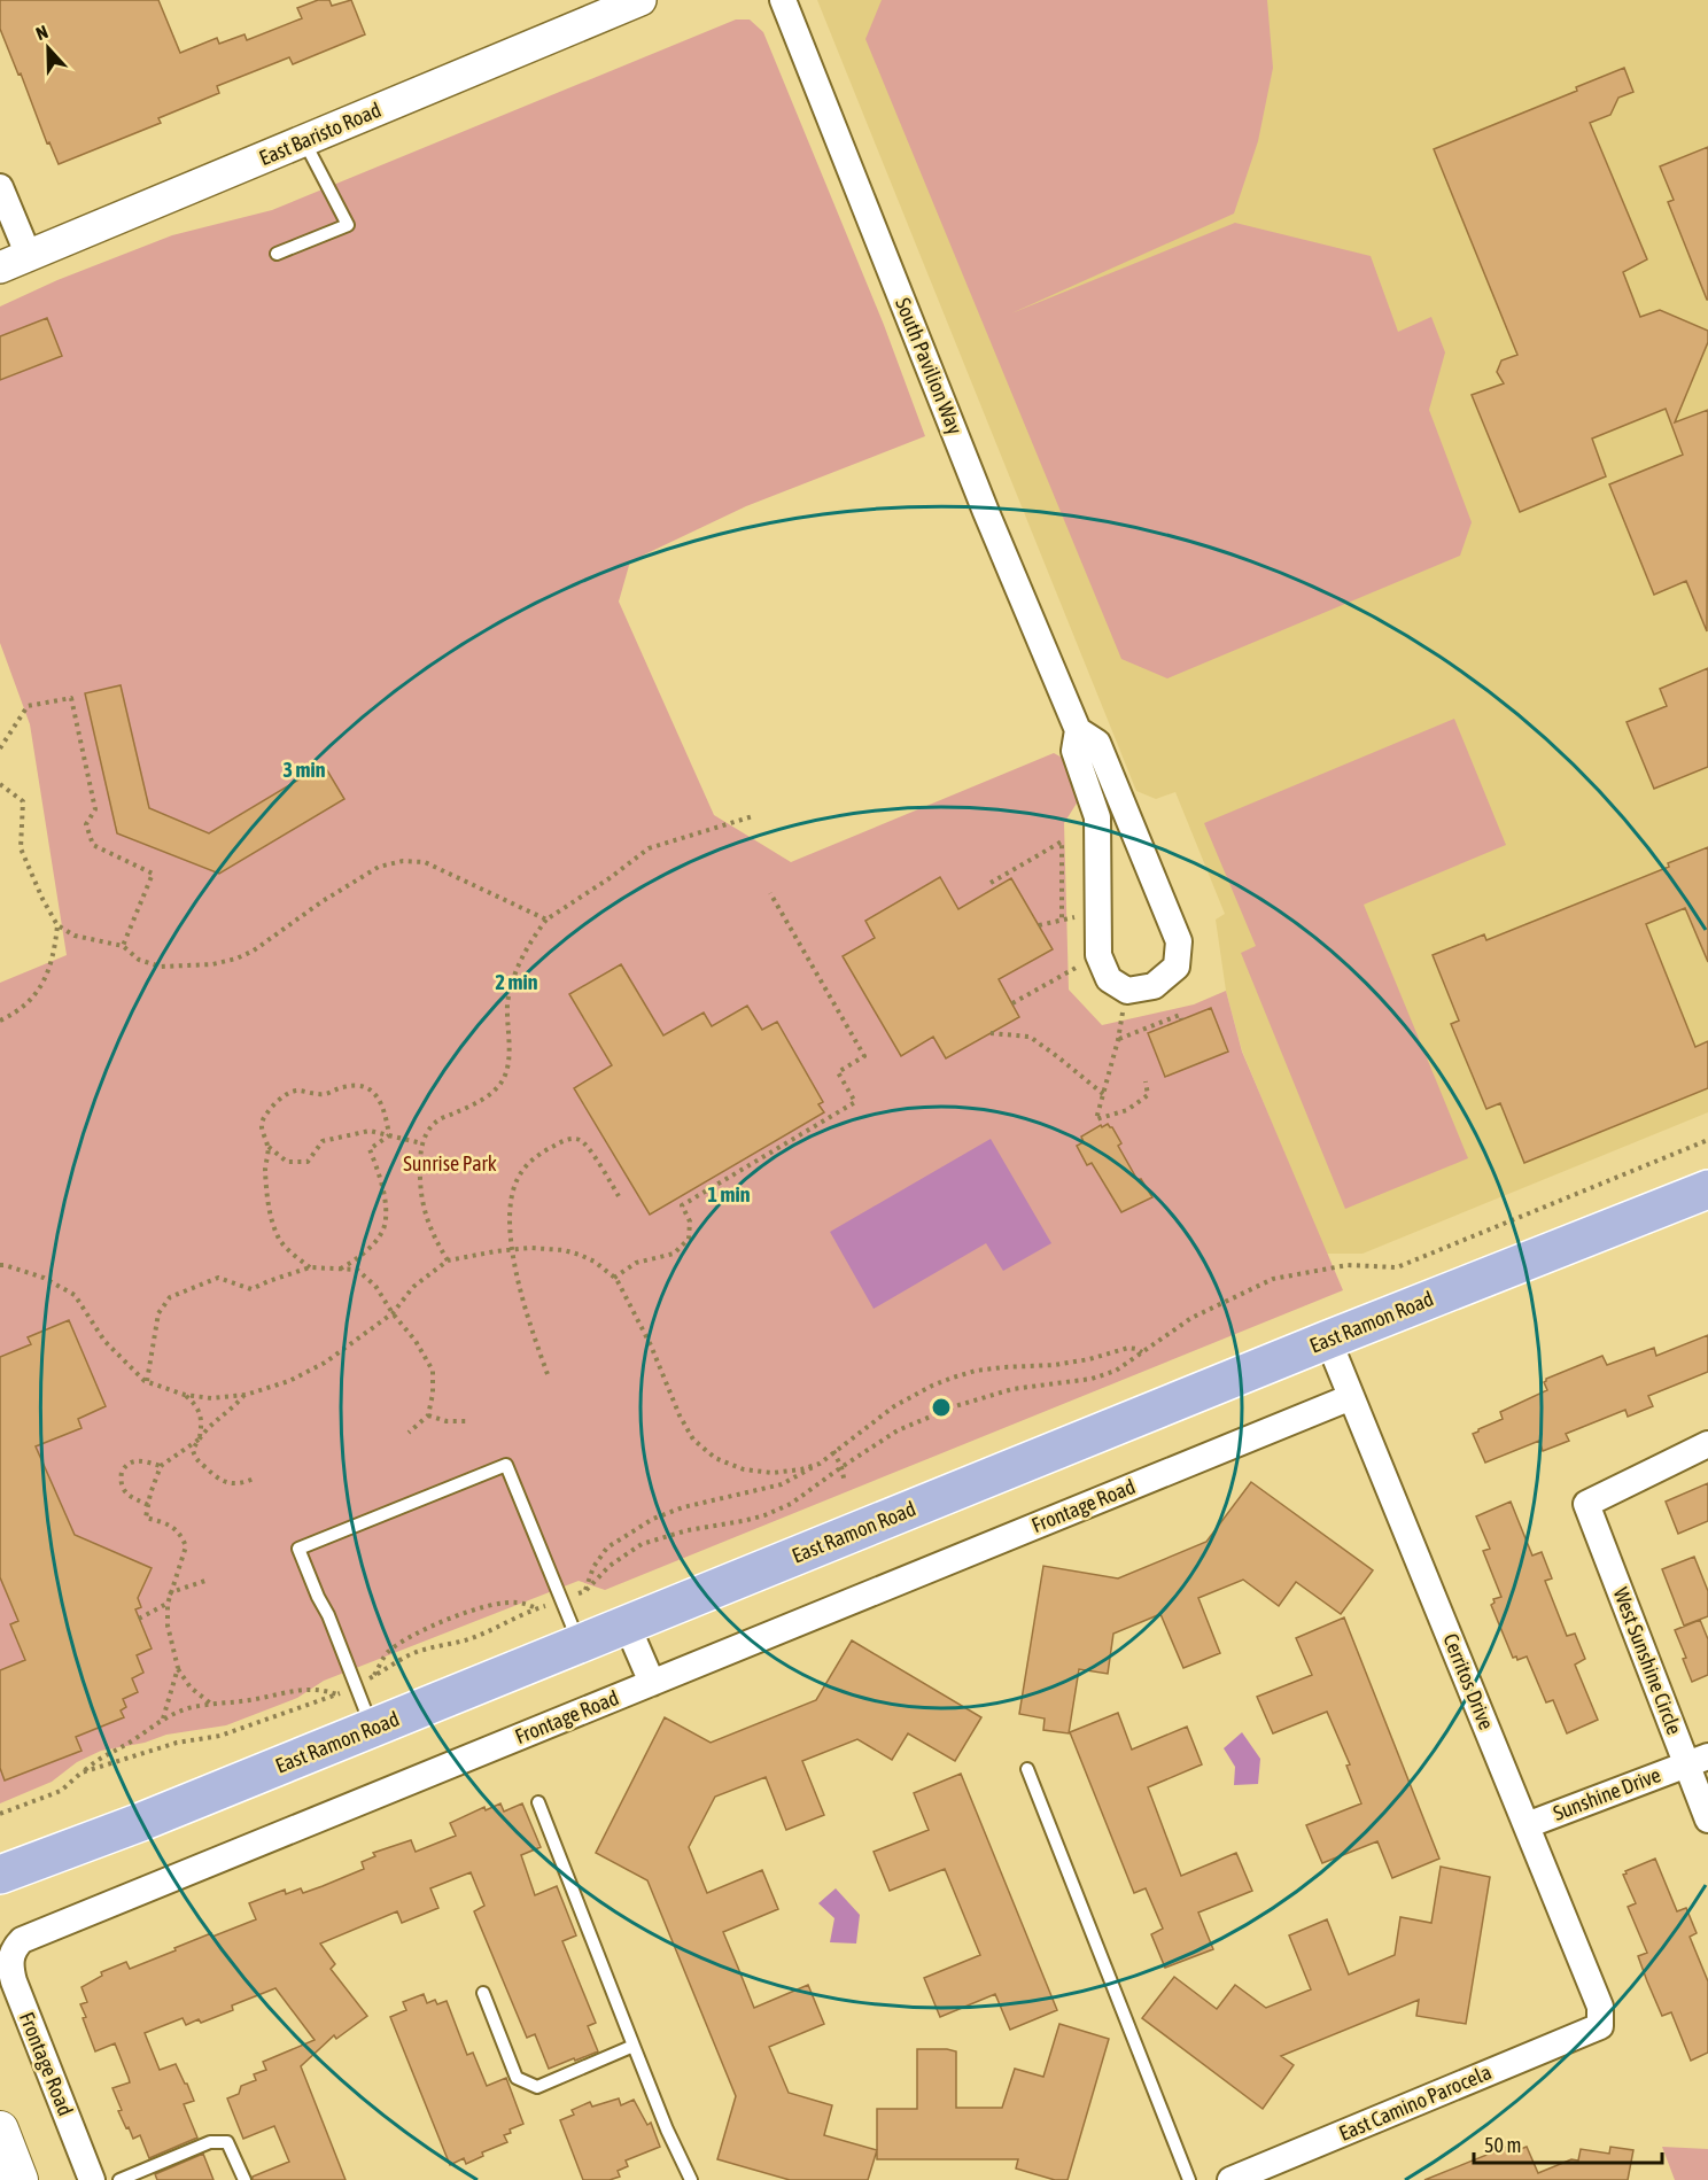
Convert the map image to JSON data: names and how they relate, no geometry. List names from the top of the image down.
{
  "streets": {
    "main road": ["East Ramon Road"],
    "street": [
      "East Baristo Road",
      "South Pavilion Way",
      "Frontage Road",
      "West Sunshine Circle",
      "Cerritos Drive",
      "Sunshine Drive",
      "East Camino Parocela"
    ]
  },
  "crossings": [
    ["East Ramon Road", "Cerritos Drive"],
    ["Frontage Road", "Cerritos Drive"],
    ["West Sunshine Circle", "Sunshine Drive"],
    ["Cerritos Drive", "Sunshine Drive"],
    ["Cerritos Drive", "East Camino Parocela"]
  ],
  "parks": ["Sunrise Park"],
  "scale_bar": "50 m",
  "north": "top",
  "rings": ["3 min", "2 min", "1 min"]
}
